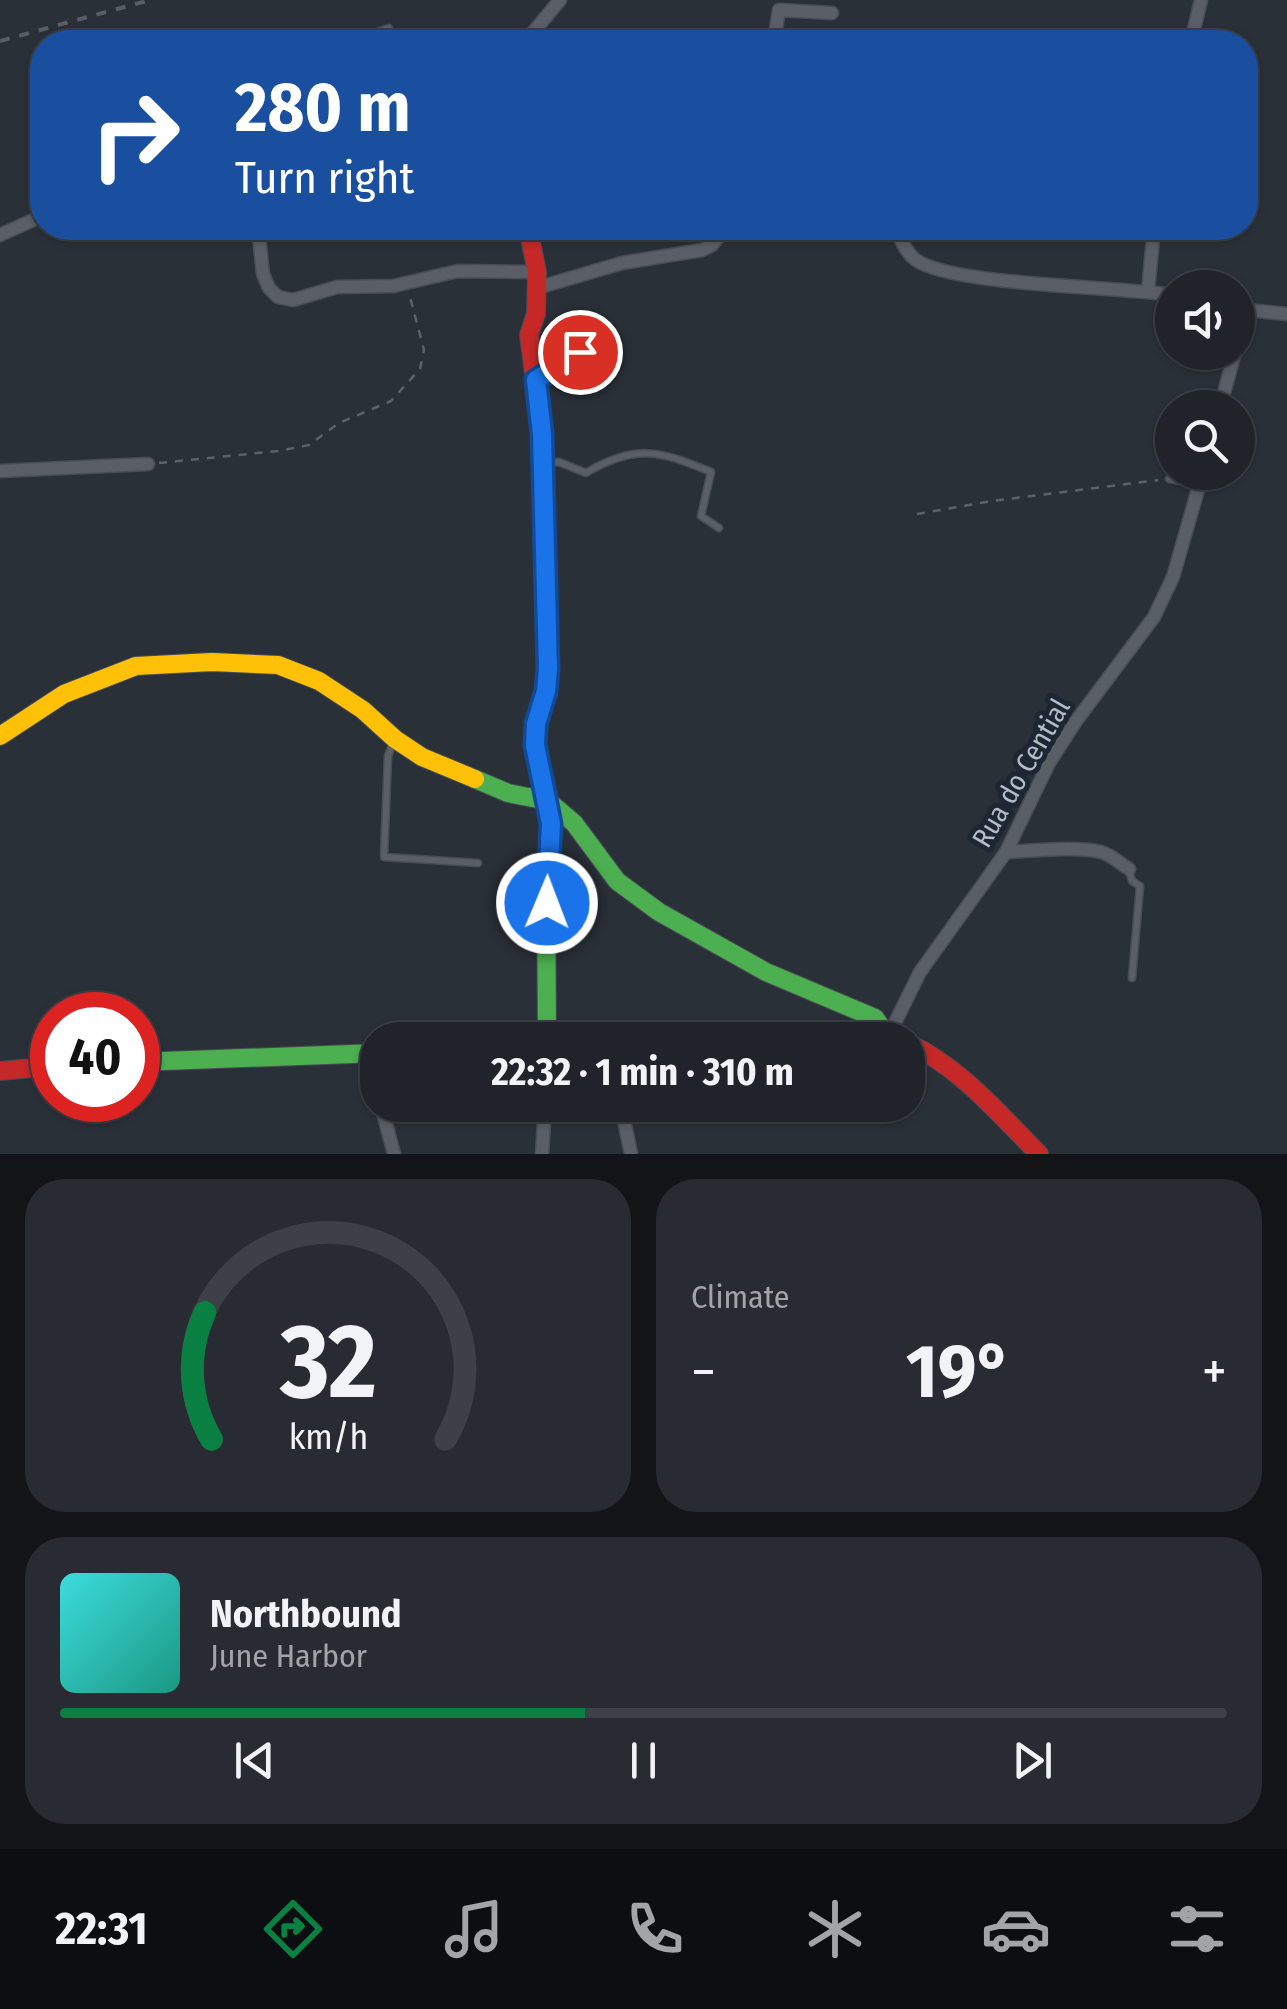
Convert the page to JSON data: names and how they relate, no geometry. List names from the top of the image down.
{
  "streets": {
    "street": ["Rua do Cential"]
  },
  "page": {
    "turn": ["280 m", "Turn right"],
    "limit": "40",
    "trip": "22:32 · 1 min · 310 m",
    "tile": "Climate",
    "heat": ["−", "19°", "+"],
    "song": ["Northbound", "June Harbor"],
    "tabs": "22:31",
    "gauge": ["32", "km/h"]
  }
}
